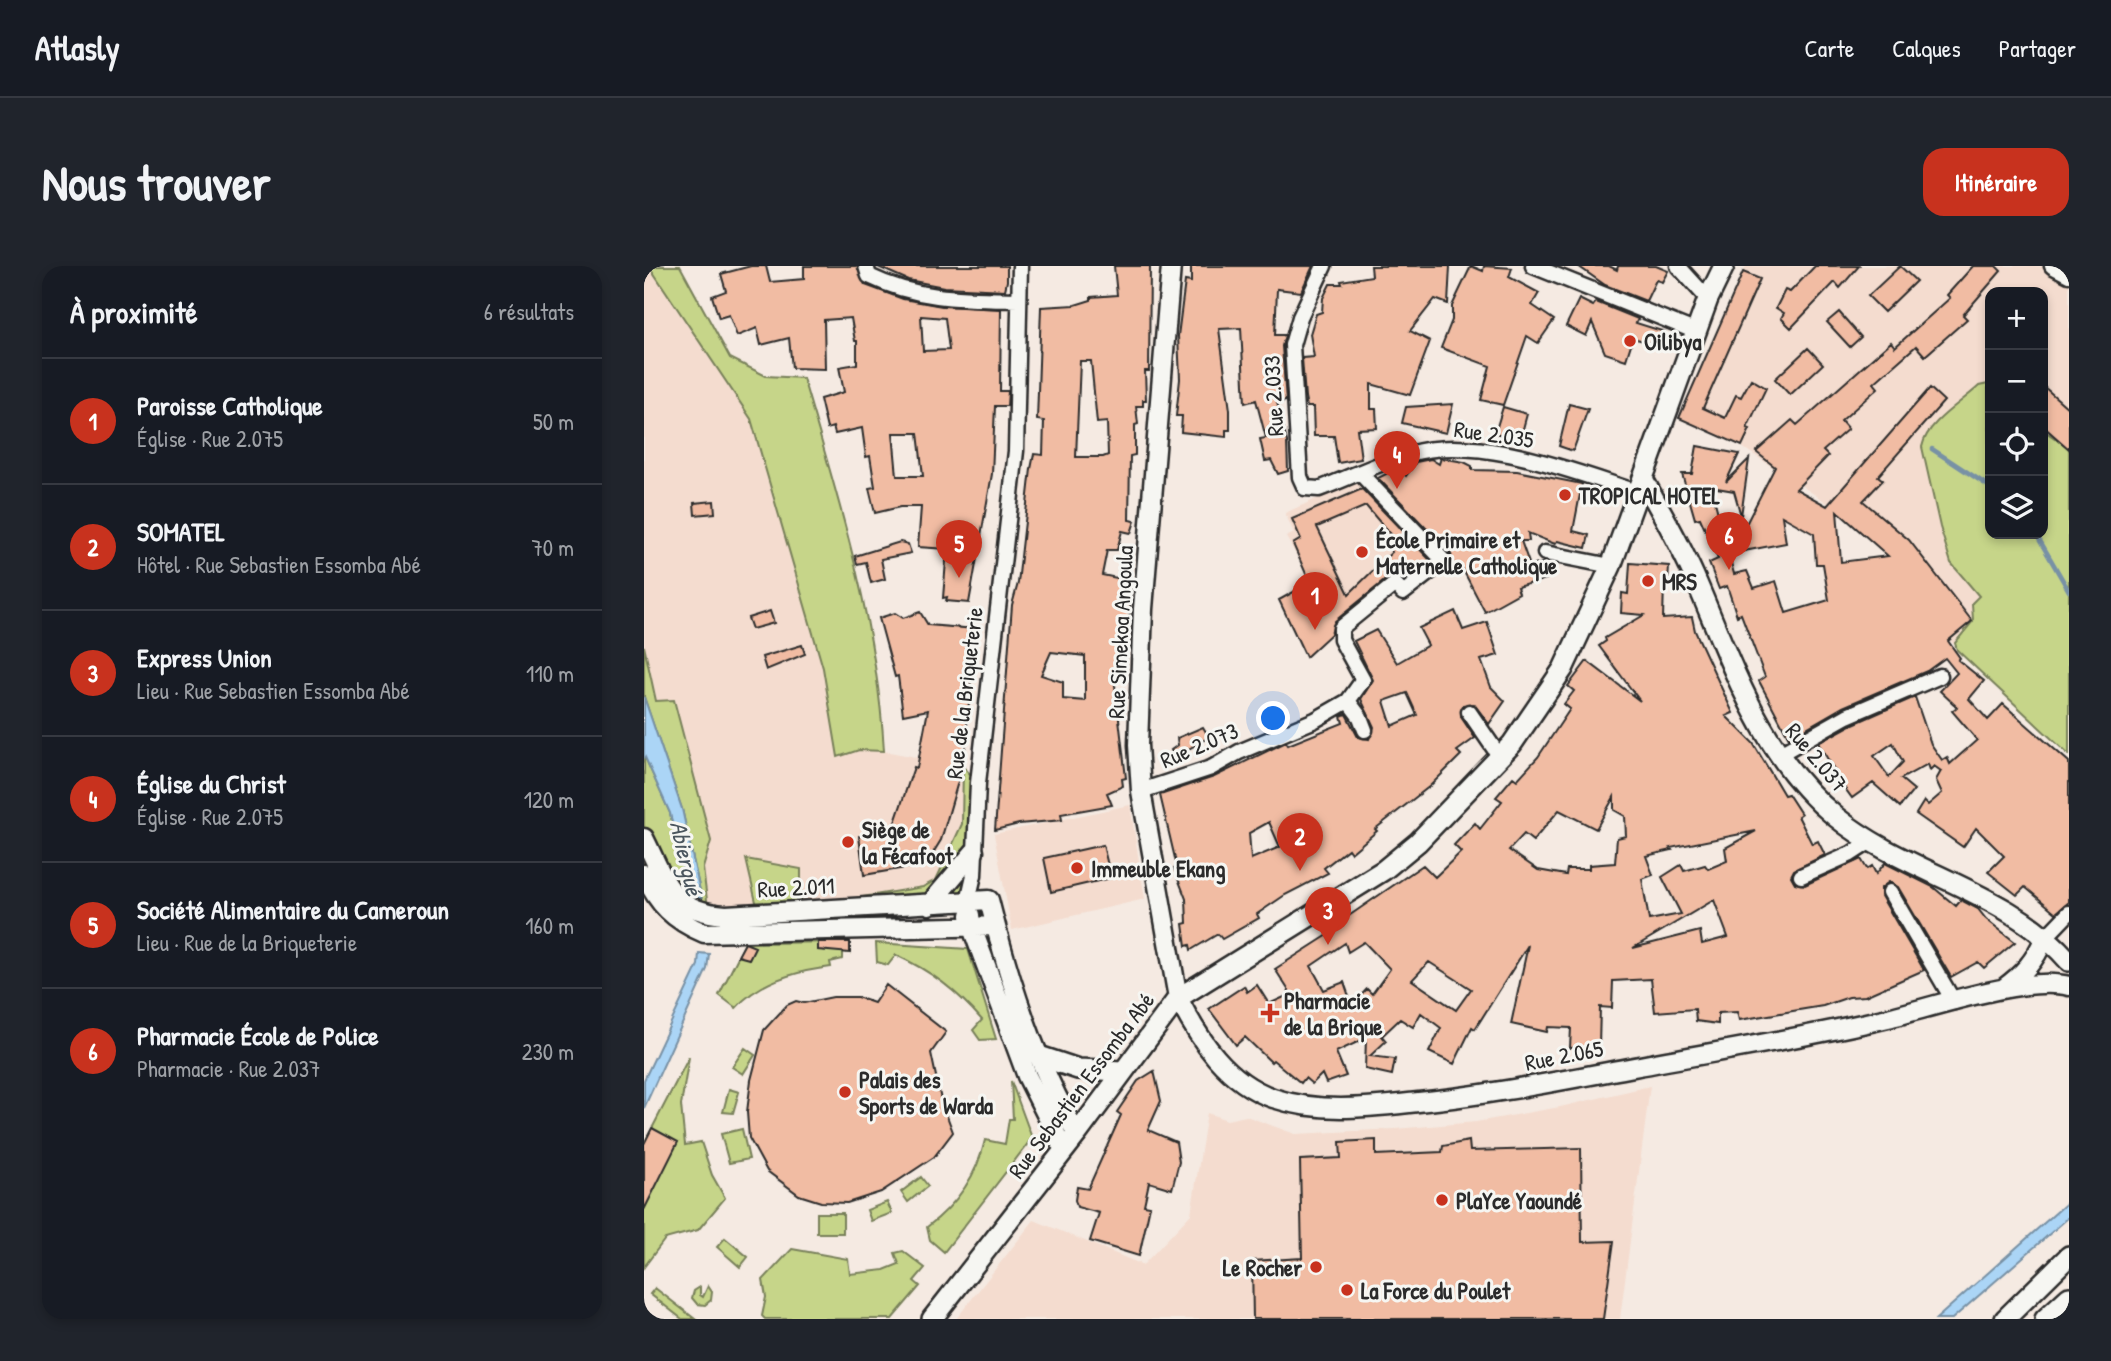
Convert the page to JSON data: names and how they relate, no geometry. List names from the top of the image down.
{
  "streets": {
    "main road": ["Rue 2.037", "Rue Sebastien Essomba Abé"],
    "street": [
      "Rue 2.033",
      "Rue 2.035",
      "Rue Simekoa Angoula",
      "Rue de la Briqueterie",
      "Rue 2.073",
      "Rue 2.011",
      "Rue 2.065"
    ]
  },
  "crossings": [
    ["Rue 2.033", "Rue 2.035"],
    ["Rue 2.035", "Rue 2.037"],
    ["Rue 2.035", "Rue Sebastien Essomba Abé"],
    ["Rue Simekoa Angoula", "Rue 2.073"],
    ["Rue Simekoa Angoula", "Rue 2.065"],
    ["Rue Simekoa Angoula", "Rue Sebastien Essomba Abé"],
    ["Rue de la Briqueterie", "Rue 2.011"],
    ["Rue de la Briqueterie", "Rue Sebastien Essomba Abé"],
    ["Rue 2.037", "Rue 2.065"],
    ["Rue 2.037", "Rue Sebastien Essomba Abé"],
    ["Rue 2.065", "Rue Sebastien Essomba Abé"]
  ],
  "water": ["Abiergué"],
  "places": {
    "other": [
      "Oilibya",
      "TROPICAL HOTEL",
      "École Primaire et Maternelle Catholique",
      "MRS",
      "Siège de la Fécafoot",
      "Immeuble Ekang",
      "Palais des Sports de Warda",
      "PlaYce Yaoundé",
      "Le Rocher",
      "La Force du Poulet"
    ],
    "health": ["Pharmacie de la Brique"]
  },
  "page": {
    "header": "Atlasly",
    "nav": ["Carte", "Calques", "Partager"],
    "buttons": "Itinéraire",
    "title": "Nous trouver",
    "heading": ["À proximité", "6 résultats"],
    "map_buttons": ["+", "−"],
    "list": [
      {
        "mark": "1",
        "name": "Paroisse Catholique",
        "note": "Église · Rue 2.075",
        "value": "50 m"
      },
      {
        "mark": "2",
        "name": "SOMATEL",
        "note": "Hôtel · Rue Sebastien Essomba Abé",
        "value": "70 m"
      },
      {
        "mark": "3",
        "name": "Express Union",
        "note": "Lieu · Rue Sebastien Essomba Abé",
        "value": "110 m"
      },
      {
        "mark": "4",
        "name": "Église du Christ",
        "note": "Église · Rue 2.075",
        "value": "120 m"
      },
      {
        "mark": "5",
        "name": "Société Alimentaire du Cameroun",
        "note": "Lieu · Rue de la Briqueterie",
        "value": "160 m"
      },
      {
        "mark": "6",
        "name": "Pharmacie École de Police",
        "note": "Pharmacie · Rue 2.037",
        "value": "230 m"
      }
    ],
    "pins": [
      "4",
      "6",
      "5",
      "1",
      "2",
      "3"
    ]
  }
}
